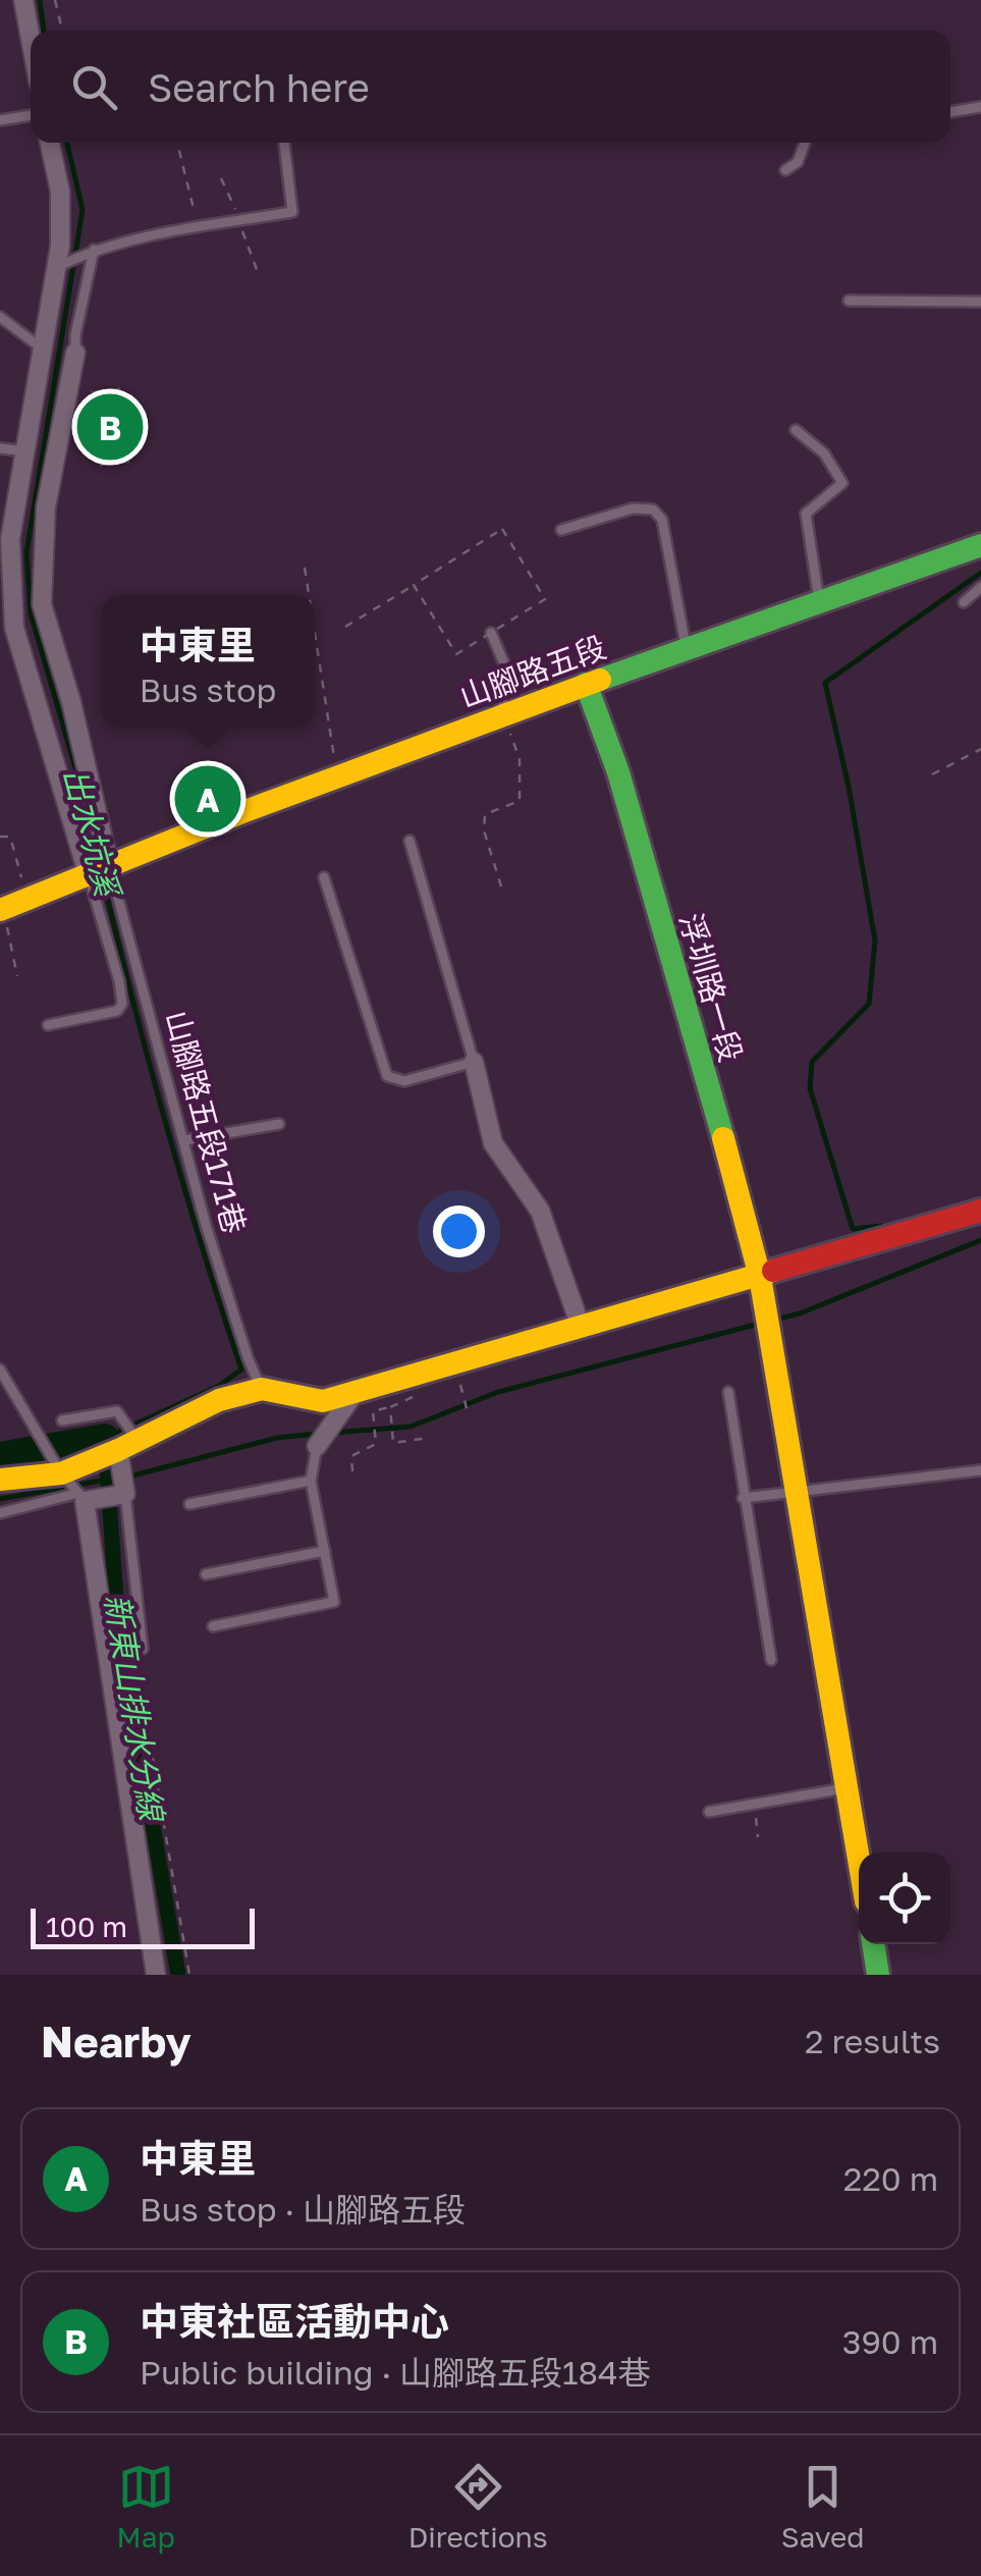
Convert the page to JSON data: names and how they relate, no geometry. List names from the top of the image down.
{
  "streets": {
    "street": ["山腳路五段", "浮圳路一段"],
    "lane": ["山腳路五段171巷"]
  },
  "crossings": [
    ["山腳路五段", "浮圳路一段"],
    ["山腳路五段", "山腳路五段171巷"]
  ],
  "water": ["出水坑溪", "新東山排水分線"],
  "scale_bar": "100 m",
  "page": {
    "search": "Search here",
    "pins": ["B", "A"],
    "popup": ["中東里", "Bus stop"],
    "scale": "100 m",
    "heading": ["Nearby", "2 results"],
    "list": [
      {
        "mark": "A",
        "name": "中東里",
        "note": "Bus stop · 山腳路五段",
        "value": "220 m"
      },
      {
        "mark": "B",
        "name": "中東社區活動中心",
        "note": "Public building · 山腳路五段184巷",
        "value": "390 m"
      }
    ],
    "nav": ["Map", "Directions", "Saved"]
  }
}
